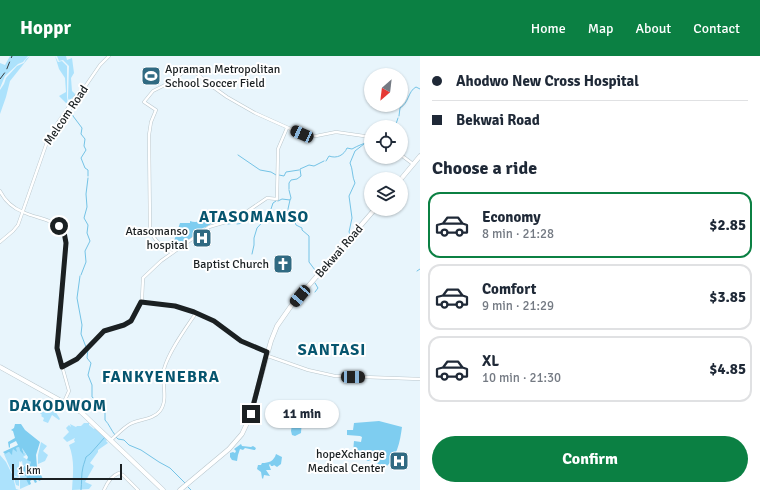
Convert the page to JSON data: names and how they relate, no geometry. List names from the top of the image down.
{
  "streets": {
    "highway": ["Bekwai Road"],
    "street": ["Melcom Road"]
  },
  "districts": [
    "ATASOMANSO",
    "SANTASI",
    "FANKYENEBRA",
    "DAKODWOM"
  ],
  "places": {
    "sports": ["Apraman Metropolitan School Soccer Field"],
    "hospital": ["Atasomanso hospital", "hopeXchange Medical Center"],
    "church": ["Baptist Church"]
  },
  "scale_bar": "1 km",
  "north": "bottom left",
  "page": {
    "header": "Hoppr",
    "nav": [
      "Home",
      "Map",
      "About",
      "Contact"
    ],
    "banner": ["Ahodwo New Cross Hospital", "Bekwai Road"],
    "heading": "Choose a ride",
    "list": [
      {
        "name": "Economy",
        "note": "8 min · 21:28",
        "value": "$2.85"
      },
      {
        "name": "Comfort",
        "note": "9 min · 21:29",
        "value": "$3.85"
      },
      {
        "name": "XL",
        "note": "10 min · 21:30",
        "value": "$4.85"
      }
    ],
    "bubble": "11 min",
    "buttons": "Confirm",
    "scale": "1 km"
  }
}
